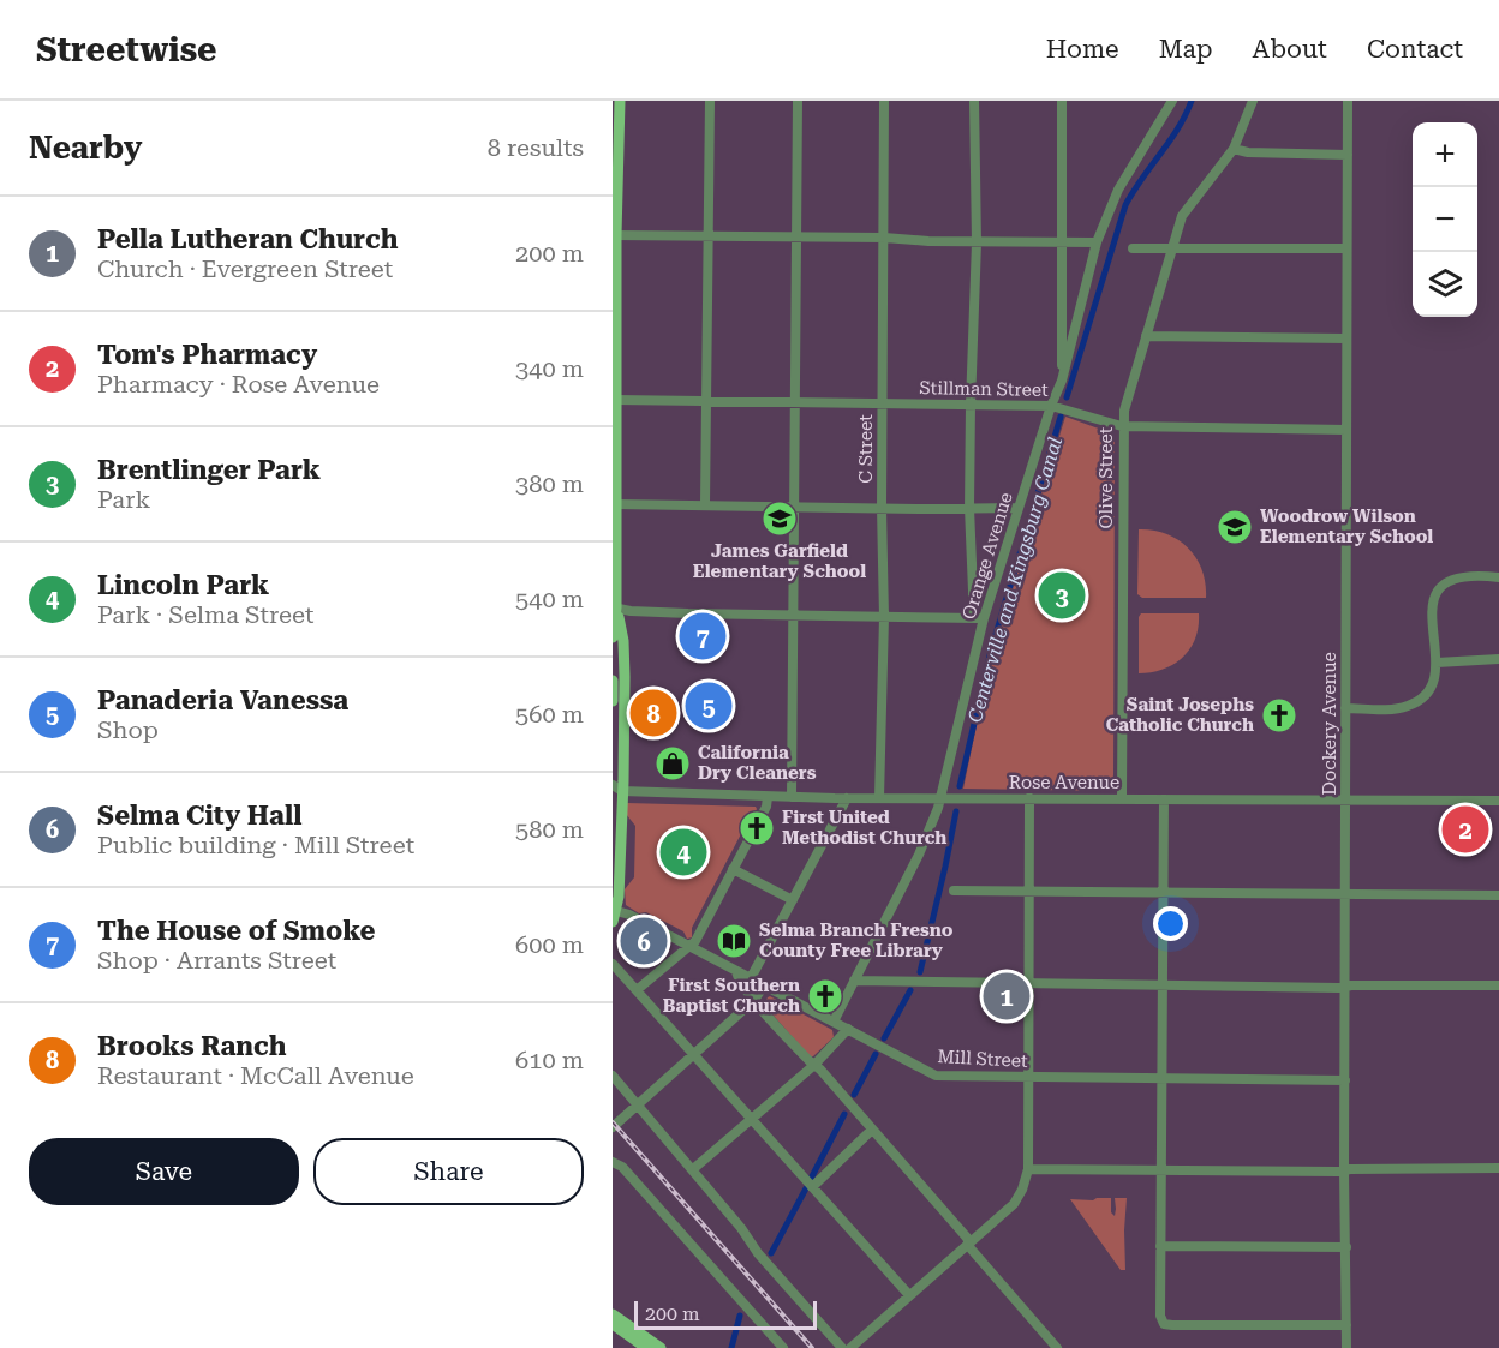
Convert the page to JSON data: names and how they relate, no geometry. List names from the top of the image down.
{
  "streets": {
    "street": [
      "Stillman Street",
      "C Street",
      "Olive Street",
      "Orange Avenue",
      "Dockery Avenue",
      "Rose Avenue",
      "Mill Street"
    ]
  },
  "crossings": [
    ["Stillman Street", "C Street"],
    ["Stillman Street", "Olive Street"],
    ["Stillman Street", "Orange Avenue"],
    ["Stillman Street", "Dockery Avenue"],
    ["C Street", "Rose Avenue"],
    ["Olive Street", "Rose Avenue"],
    ["Orange Avenue", "Rose Avenue"],
    ["Orange Avenue", "Mill Street"],
    ["Dockery Avenue", "Rose Avenue"],
    ["Dockery Avenue", "Mill Street"]
  ],
  "water": ["Centerville and Kingsburg Canal"],
  "places": {
    "school or university": ["James Garfield Elementary School", "Woodrow Wilson Elementary School"],
    "church": ["Saint Josephs Catholic Church", "First United Methodist Church", "First Southern Baptist Church"],
    "shop": ["California Dry Cleaners"],
    "library": ["Selma Branch Fresno County Free Library"]
  },
  "scale_bar": "200 m",
  "page": {
    "header": "Streetwise",
    "nav": [
      "Home",
      "Map",
      "About",
      "Contact"
    ],
    "heading": ["Nearby", "8 results"],
    "map_buttons": ["+", "−"],
    "list": [
      {
        "mark": "1",
        "name": "Pella Lutheran Church",
        "note": "Church · Evergreen Street",
        "value": "200 m"
      },
      {
        "mark": "2",
        "name": "Tom's Pharmacy",
        "note": "Pharmacy · Rose Avenue",
        "value": "340 m"
      },
      {
        "mark": "3",
        "name": "Brentlinger Park",
        "note": "Park",
        "value": "380 m"
      },
      {
        "mark": "4",
        "name": "Lincoln Park",
        "note": "Park · Selma Street",
        "value": "540 m"
      },
      {
        "mark": "5",
        "name": "Panaderia Vanessa",
        "note": "Shop",
        "value": "560 m"
      },
      {
        "mark": "6",
        "name": "Selma City Hall",
        "note": "Public building · Mill Street",
        "value": "580 m"
      },
      {
        "mark": "7",
        "name": "The House of Smoke",
        "note": "Shop · Arrants Street",
        "value": "600 m"
      },
      {
        "mark": "8",
        "name": "Brooks Ranch",
        "note": "Restaurant · McCall Avenue",
        "value": "610 m"
      }
    ],
    "pins": [
      "3",
      "7",
      "5",
      "8",
      "2",
      "4",
      "6",
      "1"
    ],
    "buttons": ["Save", "Share"],
    "scale": "200 m"
  }
}
